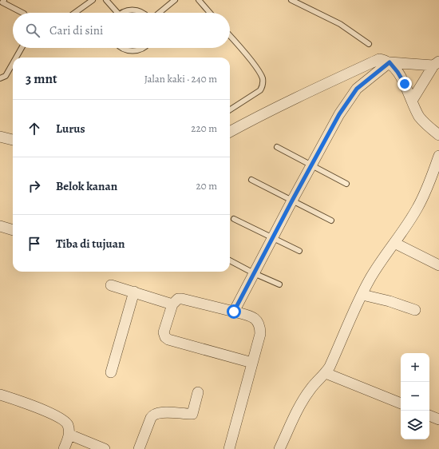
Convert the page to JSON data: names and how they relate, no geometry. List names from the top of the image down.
{
  "page": {
    "search": "Cari di sini",
    "heading": ["3 mnt", "Jalan kaki · 240 m"],
    "list": [
      ["Lurus", "220 m"],
      ["Belok kanan", "20 m"],
      "Tiba di tujuan"
    ],
    "map_buttons": ["+", "−"]
  }
}
